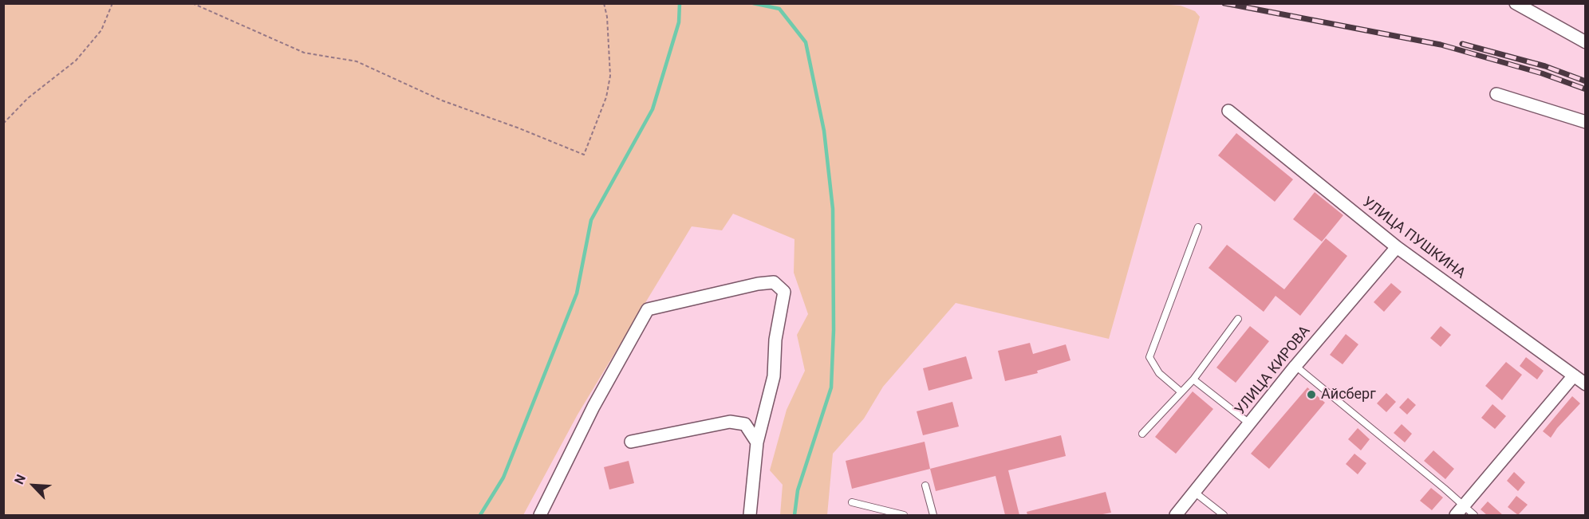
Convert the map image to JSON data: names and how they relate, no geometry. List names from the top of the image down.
{
  "streets": {
    "street": ["УЛИЦА ПУШКИНА", "УЛИЦА КИРОВА"]
  },
  "crossings": [
    ["УЛИЦА ПУШКИНА", "УЛИЦА КИРОВА"]
  ],
  "places": ["Айсберг"],
  "north": "top left"
}
